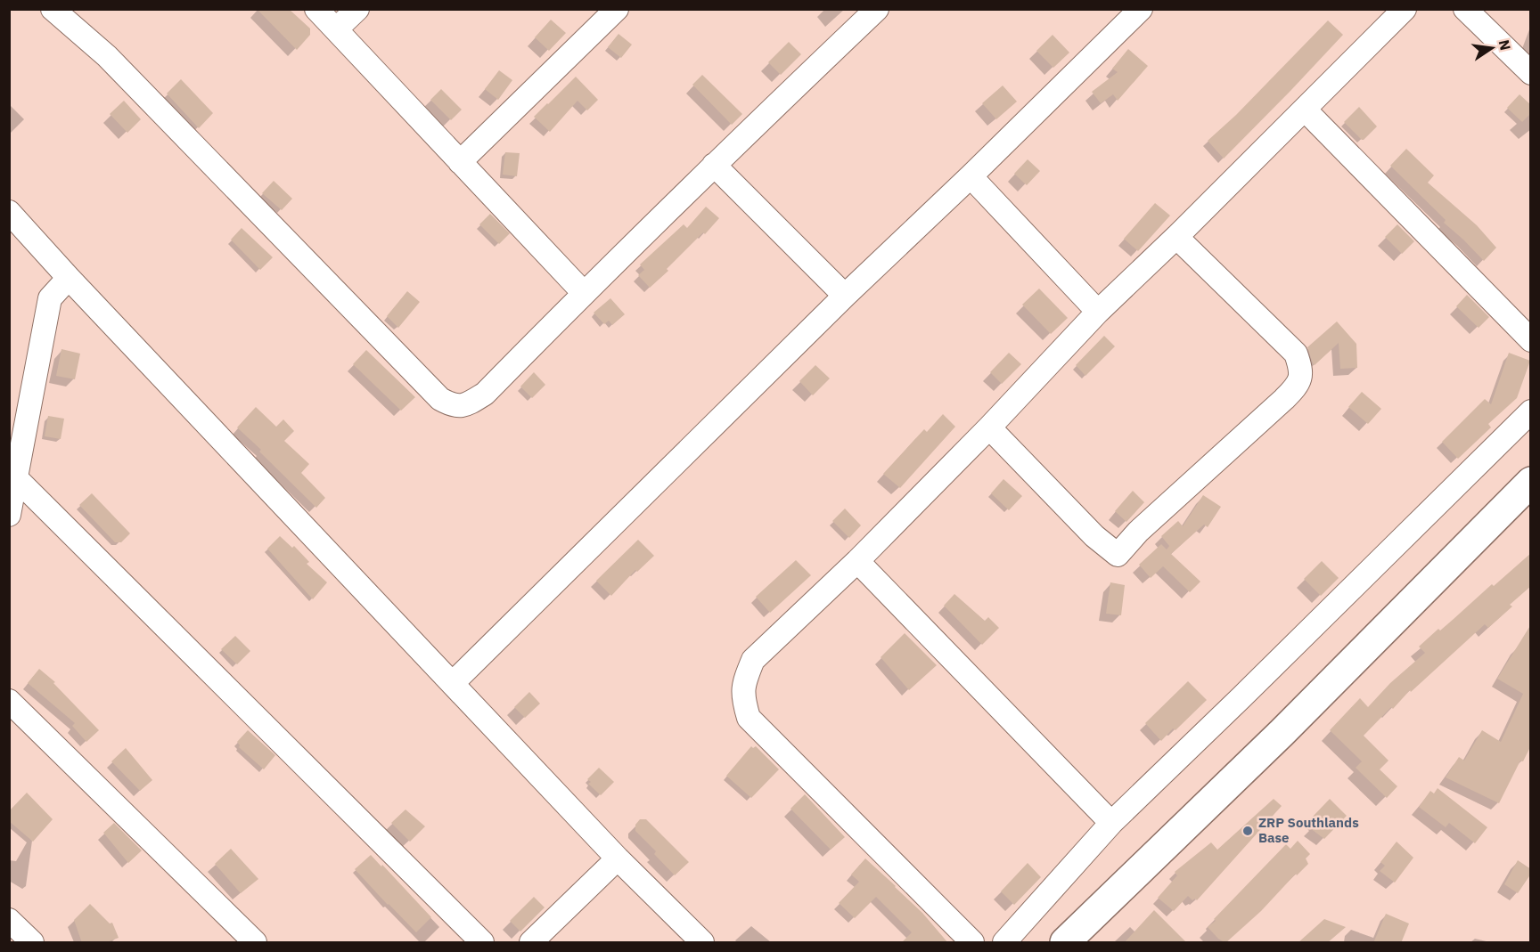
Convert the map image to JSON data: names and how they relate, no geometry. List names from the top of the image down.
{
  "places": ["ZRP Southlands Base"],
  "north": "right"
}
